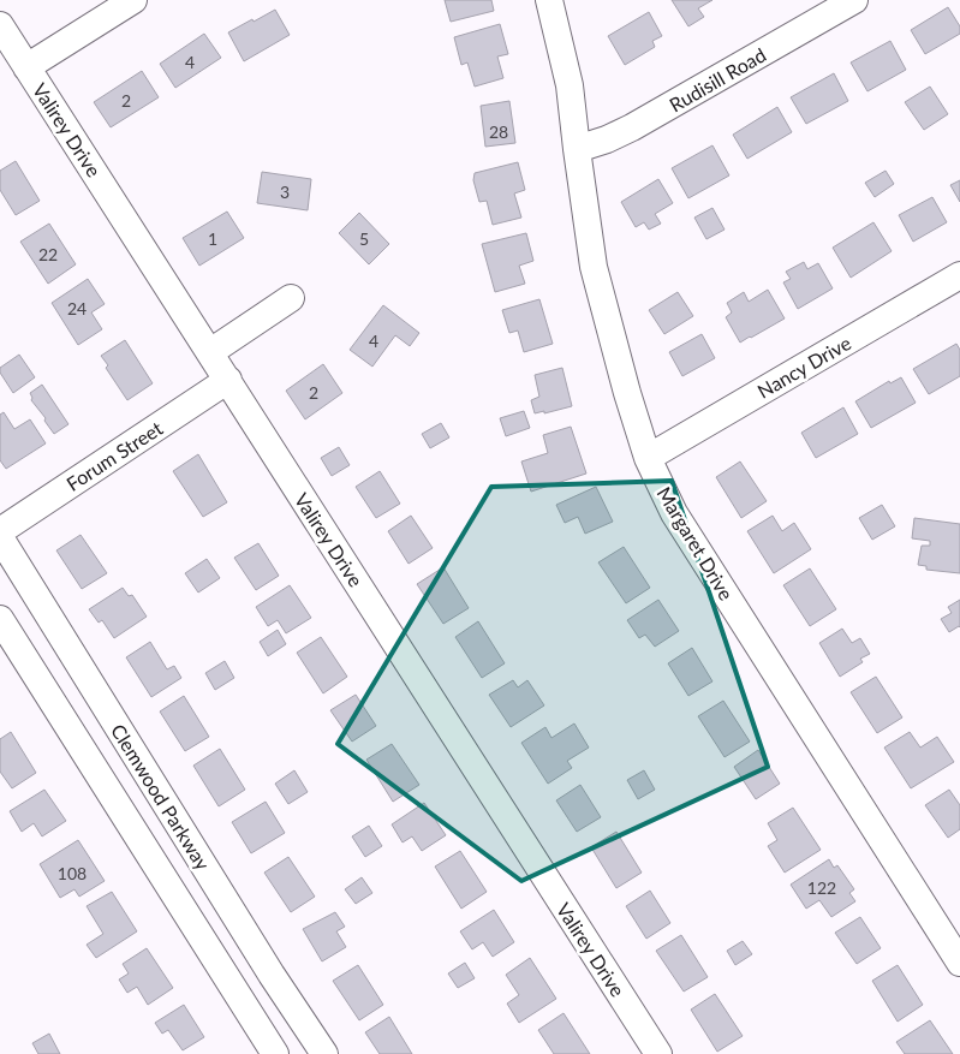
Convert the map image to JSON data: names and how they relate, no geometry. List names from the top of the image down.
{
  "streets": {
    "street": [
      "Rudisill Road",
      "Valirey Drive",
      "Nancy Drive",
      "Forum Street",
      "Margaret Drive",
      "Clemwood Parkway"
    ]
  },
  "crossings": [
    ["Rudisill Road", "Margaret Drive"],
    ["Valirey Drive", "Forum Street"],
    ["Nancy Drive", "Margaret Drive"]
  ],
  "house_numbers": [
    "4",
    "2",
    "28",
    "3",
    "1",
    "5",
    "22",
    "24",
    "4",
    "2",
    "108",
    "122"
  ]
}
